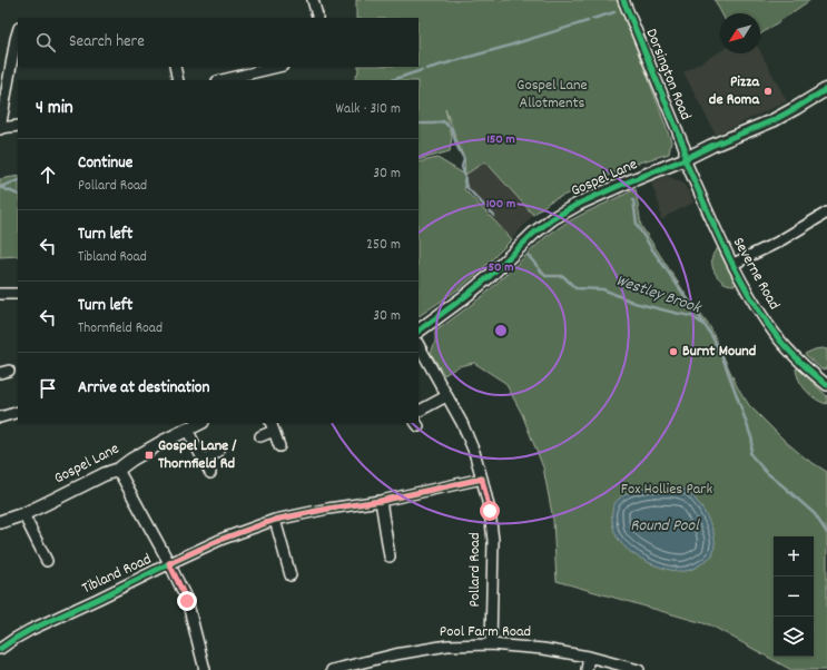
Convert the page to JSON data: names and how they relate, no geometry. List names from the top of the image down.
{
  "streets": {
    "street": [
      "Dorsington Road",
      "Gospel Lane",
      "Severne Road",
      "Pollard Road",
      "Tibland Road",
      "Pool Farm Road"
    ]
  },
  "crossings": [
    ["Dorsington Road", "Gospel Lane"],
    ["Dorsington Road", "Severne Road"],
    ["Gospel Lane", "Severne Road"],
    ["Pollard Road", "Tibland Road"],
    ["Pollard Road", "Pool Farm Road"]
  ],
  "water": ["Westley Brook", "Round Pool"],
  "parks": ["Gospel Lane Allotments", "Fox Hollies Park"],
  "places": {
    "other": ["Pizza de Roma", "Burnt Mound"],
    "transit": ["Gospel Lane / Thornfield Rd"]
  },
  "north": "bottom left",
  "page": {
    "search": "Search here",
    "heading": ["4 min", "Walk · 310 m"],
    "list": [
      ["Continue", "Pollard Road", "30 m"],
      ["Turn left", "Tibland Road", "250 m"],
      ["Turn left", "Thornfield Road", "30 m"],
      "Arrive at destination"
    ],
    "map_buttons": ["+", "−"]
  },
  "rings": ["150 m", "100 m", "50 m"]
}
